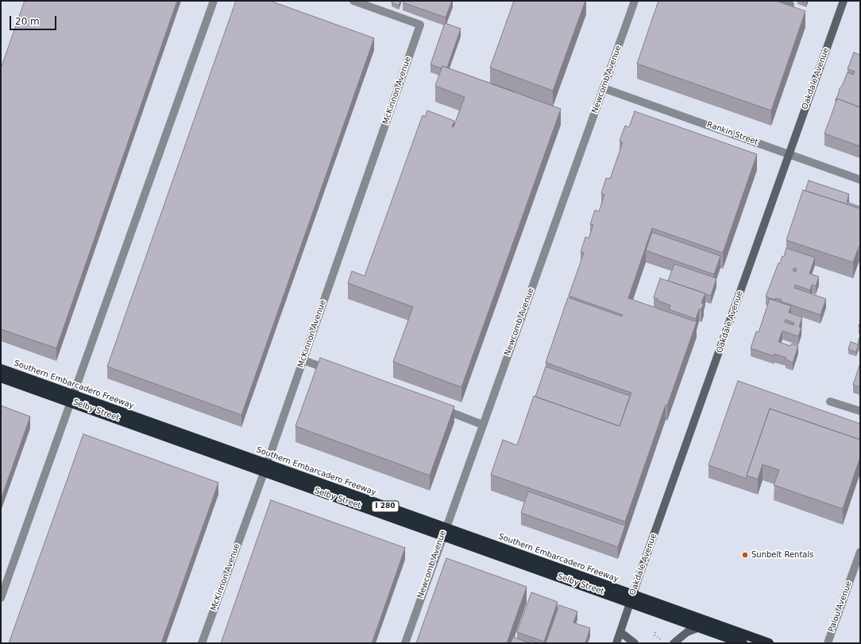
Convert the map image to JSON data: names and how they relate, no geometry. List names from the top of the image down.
{
  "streets": {
    "highway": ["Southern Embarcadero Freeway", "I 280"],
    "main road": ["Oakdale Avenue"],
    "street": [
      "Newcomb Avenue",
      "McKinnon Avenue",
      "Rankin Street",
      "Selby Street",
      "Palou Avenue"
    ]
  },
  "crossings": [
    ["Oakdale Avenue", "Rankin Street"],
    ["Oakdale Avenue", "Selby Street"],
    ["Newcomb Avenue", "Rankin Street"],
    ["Newcomb Avenue", "Selby Street"],
    ["McKinnon Avenue", "Selby Street"],
    ["Selby Street", "I 280"]
  ],
  "places": ["Sunbelt Rentals"],
  "scale_bar": "20 m"
}
